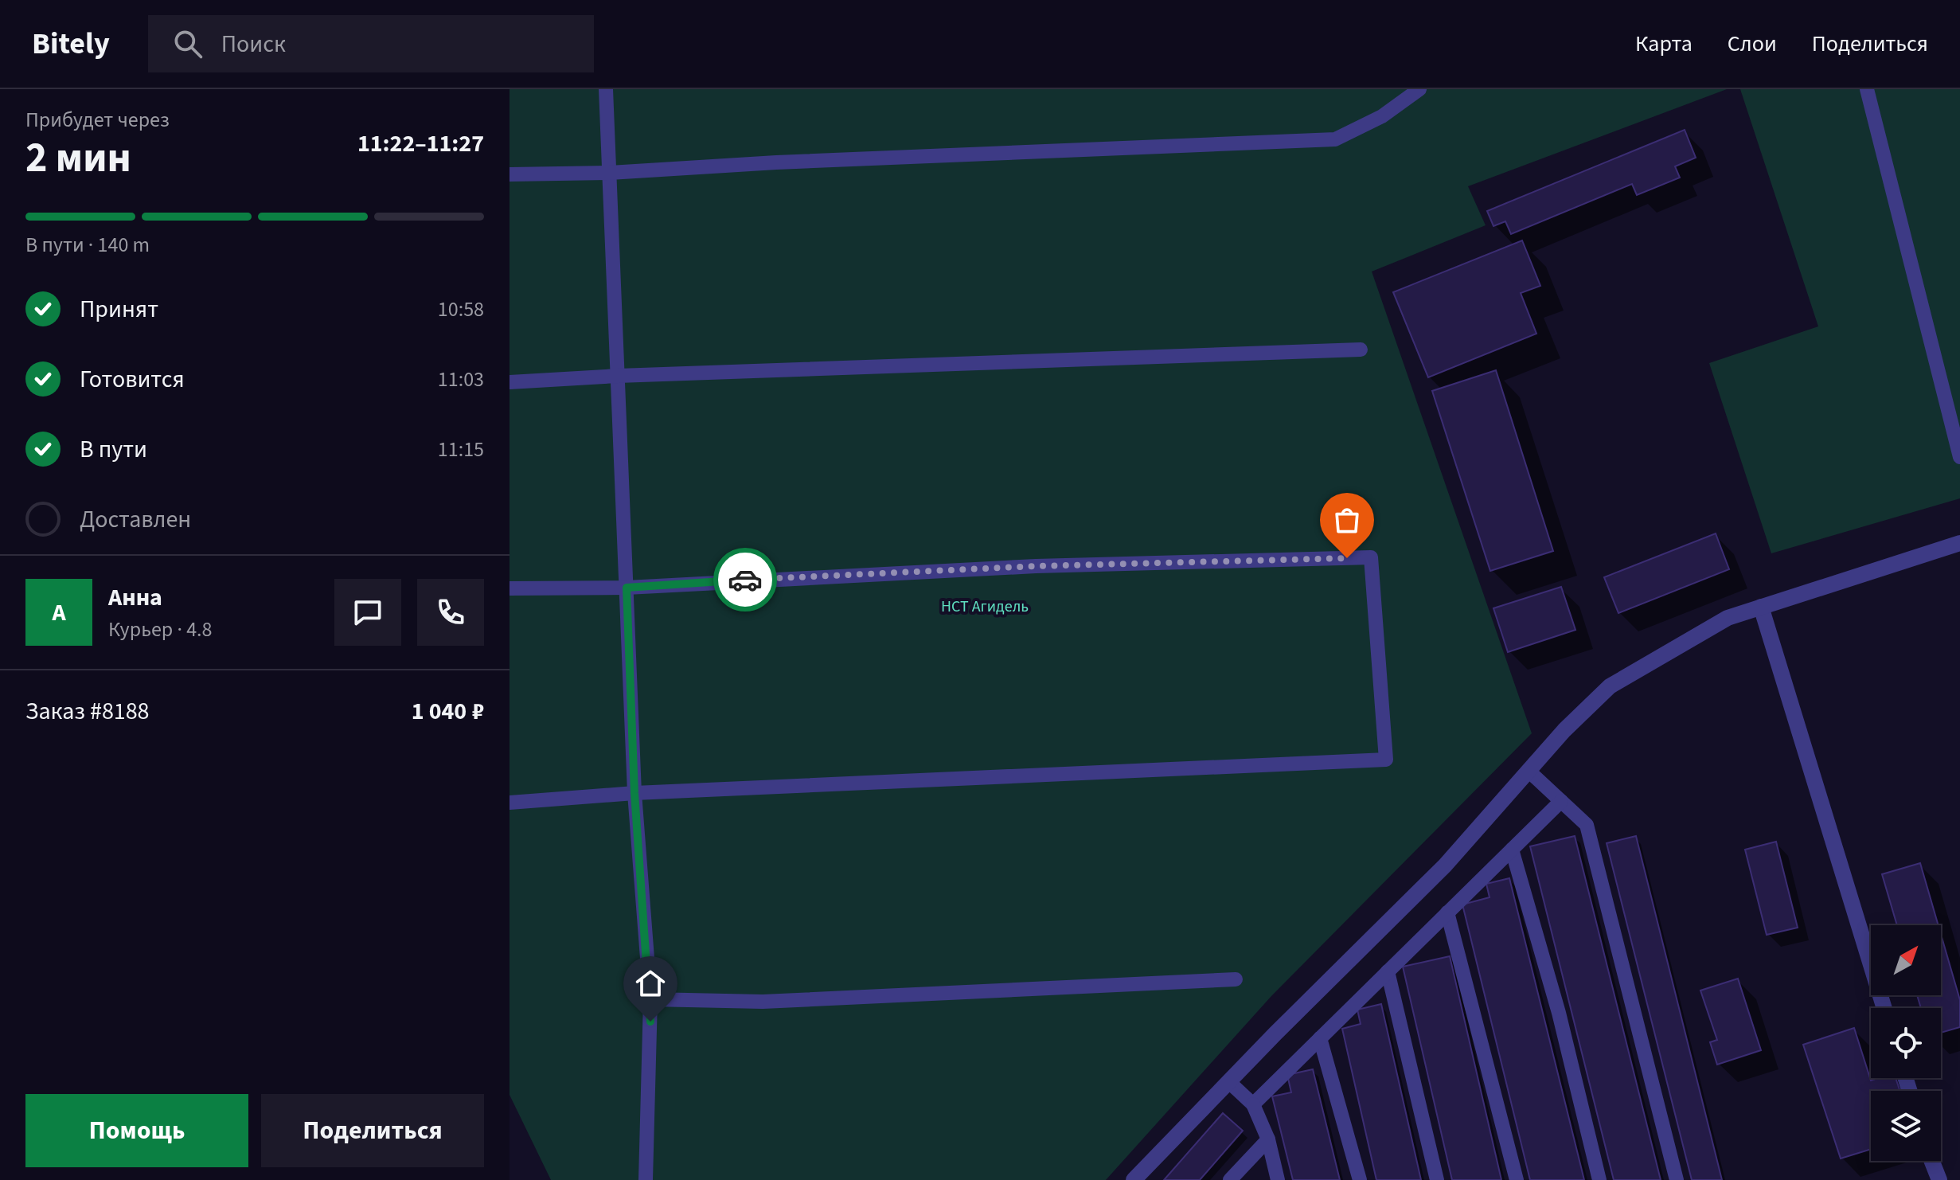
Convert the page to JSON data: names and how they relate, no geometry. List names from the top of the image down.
{
  "parks": ["НСТ Агидель"],
  "north": "top right",
  "page": {
    "header": "Bitely",
    "search": "Поиск",
    "nav": ["Карта", "Слои", "Поделиться"],
    "heading": ["2 мин", "Прибудет через", "11:22–11:27"],
    "panel": [
      "Анна",
      "Курьер · 4.8",
      "Заказ #8188",
      "1 040 ₽"
    ],
    "bar": "В пути · 140 m",
    "list": [
      ["Принят", "10:58"],
      ["Готовится", "11:03"],
      ["В пути", "11:15"],
      "Доставлен"
    ],
    "round": "А",
    "buttons": ["Помощь", "Поделиться"]
  }
}
